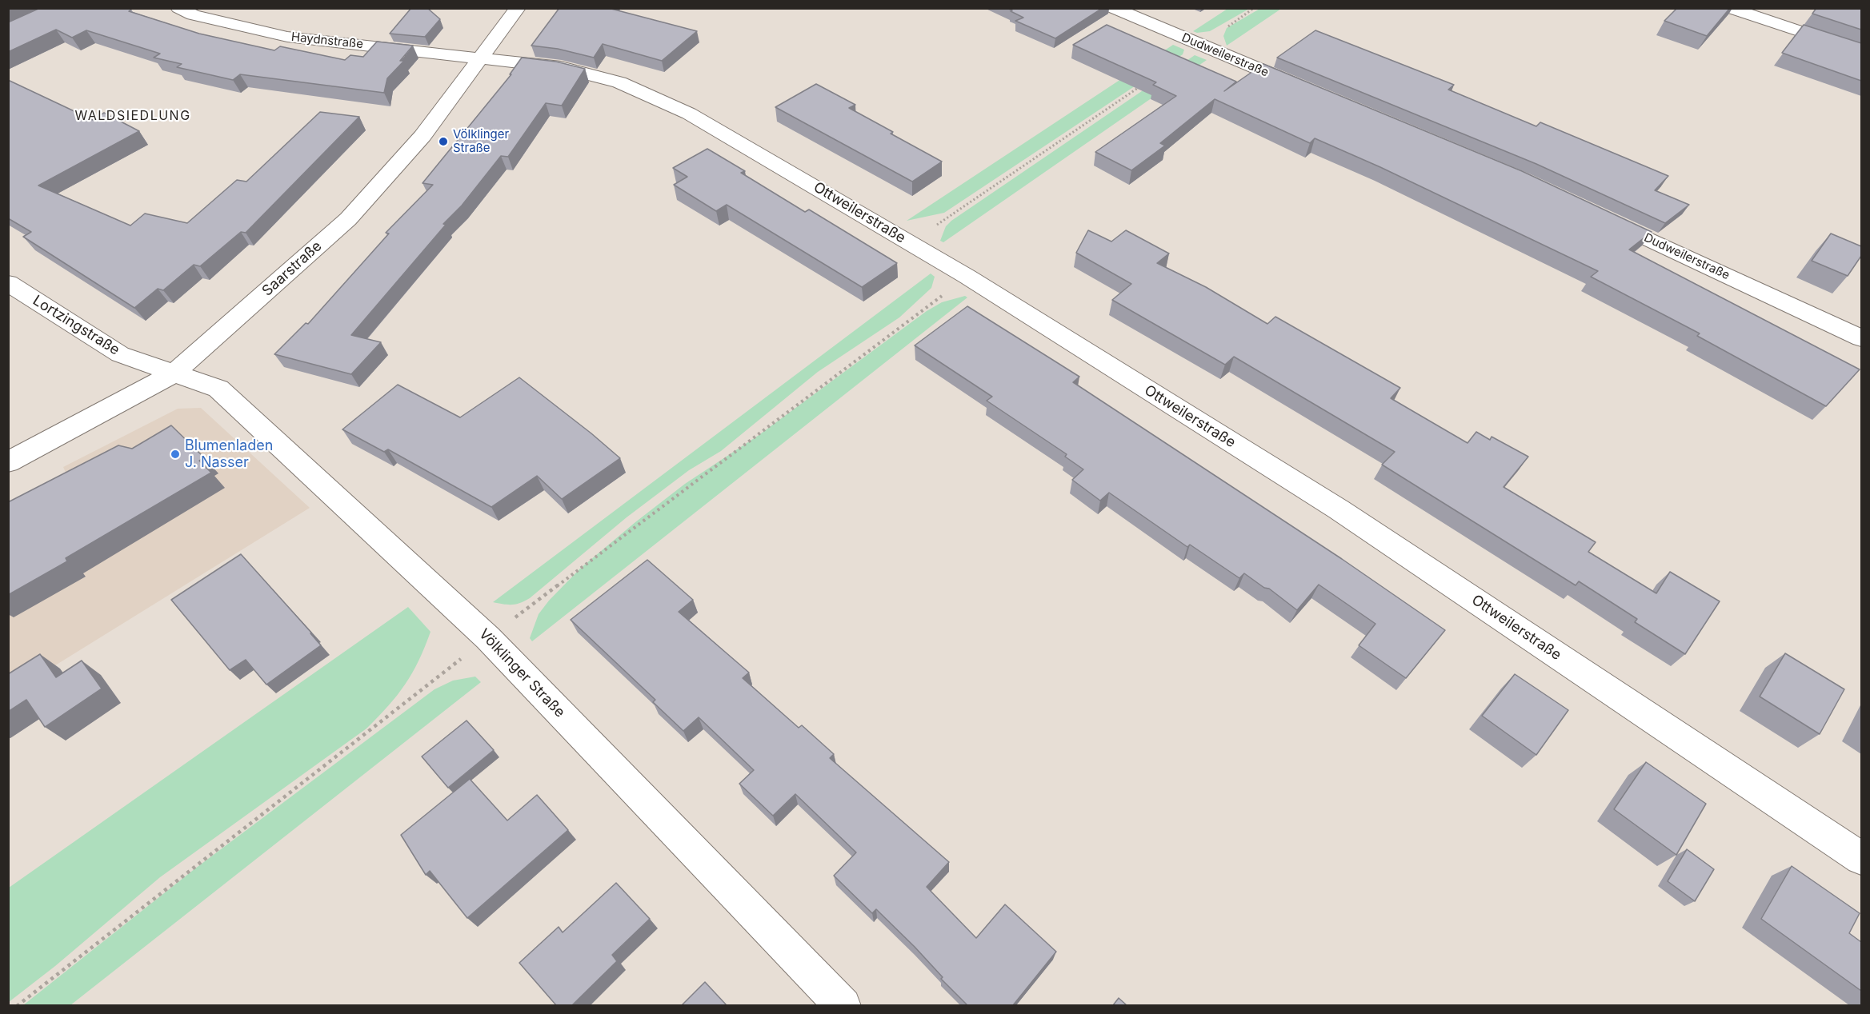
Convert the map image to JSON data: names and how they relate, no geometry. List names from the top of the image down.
{
  "streets": {
    "street": [
      "Haydnstraße",
      "Dudweilerstraße",
      "Ottweilerstraße",
      "Saarstraße",
      "Lortzingstraße",
      "Völklinger Straße"
    ]
  },
  "crossings": [
    ["Haydnstraße", "Ottweilerstraße"],
    ["Haydnstraße", "Saarstraße"],
    ["Ottweilerstraße", "Saarstraße"],
    ["Saarstraße", "Lortzingstraße"],
    ["Saarstraße", "Völklinger Straße"],
    ["Lortzingstraße", "Völklinger Straße"]
  ],
  "districts": ["WALDSIEDLUNG"],
  "places": ["Völklinger Straße", "Blumenladen J. Nasser"]
}
